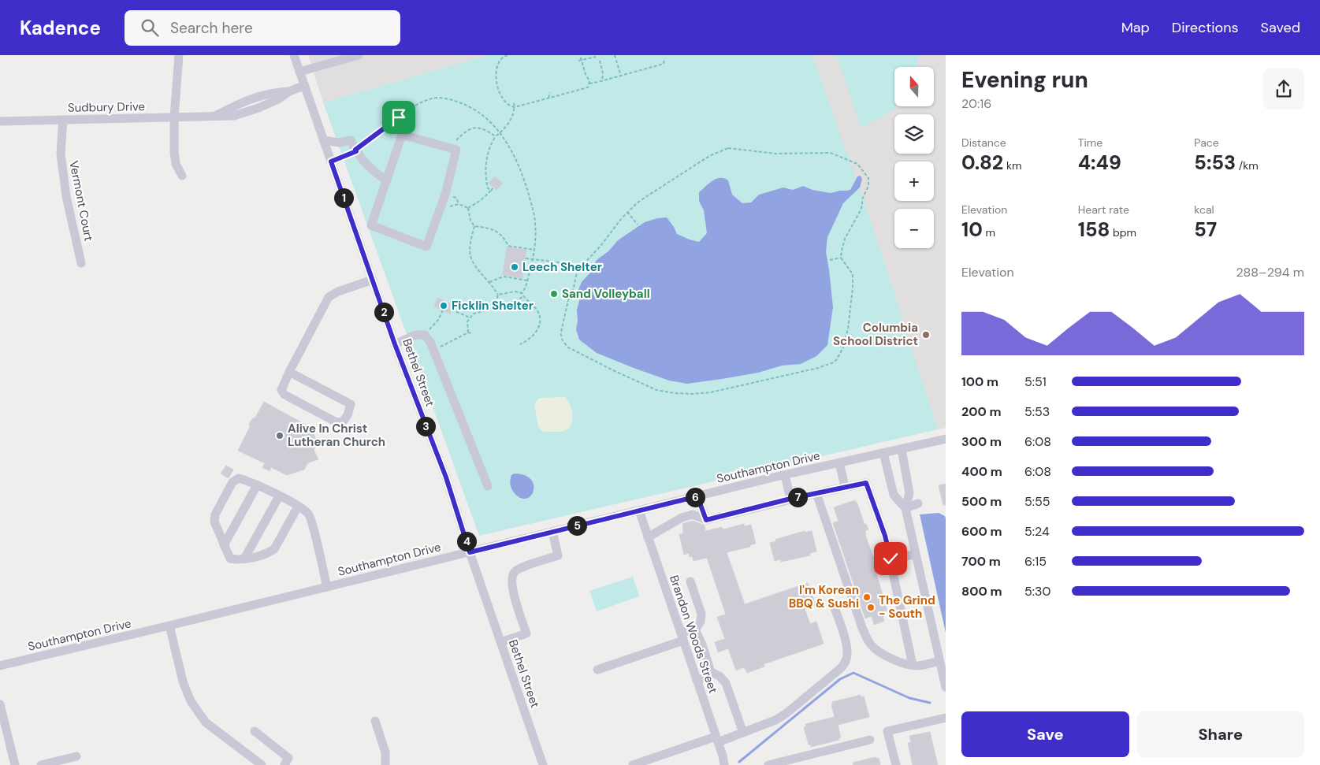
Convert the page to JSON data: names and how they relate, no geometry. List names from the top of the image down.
{
  "streets": {
    "street": [
      "Sudbury Drive",
      "Vermont Court",
      "Bethel Street",
      "Southampton Drive",
      "Brandon Woods Street"
    ]
  },
  "crossings": [
    ["Sudbury Drive", "Vermont Court"],
    ["Sudbury Drive", "Bethel Street"],
    ["Bethel Street", "Southampton Drive"],
    ["Southampton Drive", "Brandon Woods Street"]
  ],
  "places": [
    "Leech Shelter",
    "Sand Volleyball",
    "Ficklin Shelter",
    "Columbia School District",
    "Alive In Christ Lutheran Church",
    "I'm Korean BBQ & Sushi",
    "The Grind - South"
  ],
  "north": "top",
  "page": {
    "header": "Kadence",
    "search": "Search here",
    "nav": ["Map", "Directions", "Saved"],
    "heading": ["Evening run", "20:16"],
    "map_buttons": ["+", "−"],
    "stats": [
      ["Distance", "0.82 km"],
      ["Time", "4:49"],
      ["Pace", "5:53 /km"],
      ["Elevation", "10 m"],
      ["Heart rate", "158 bpm"],
      ["kcal", "57"]
    ],
    "pins": [
      "1",
      "2",
      "3",
      "6",
      "7",
      "5",
      "4"
    ],
    "chart": ["Elevation", "288–294 m"],
    "list": [
      {
        "name": "100 m",
        "note": "5:51"
      },
      {
        "name": "200 m",
        "note": "5:53"
      },
      {
        "name": "300 m",
        "note": "6:08"
      },
      {
        "name": "400 m",
        "note": "6:08"
      },
      {
        "name": "500 m",
        "note": "5:55"
      },
      {
        "name": "600 m",
        "note": "5:24"
      },
      {
        "name": "700 m",
        "note": "6:15"
      },
      {
        "name": "800 m",
        "note": "5:30"
      }
    ],
    "buttons": ["Save", "Share"]
  }
}
